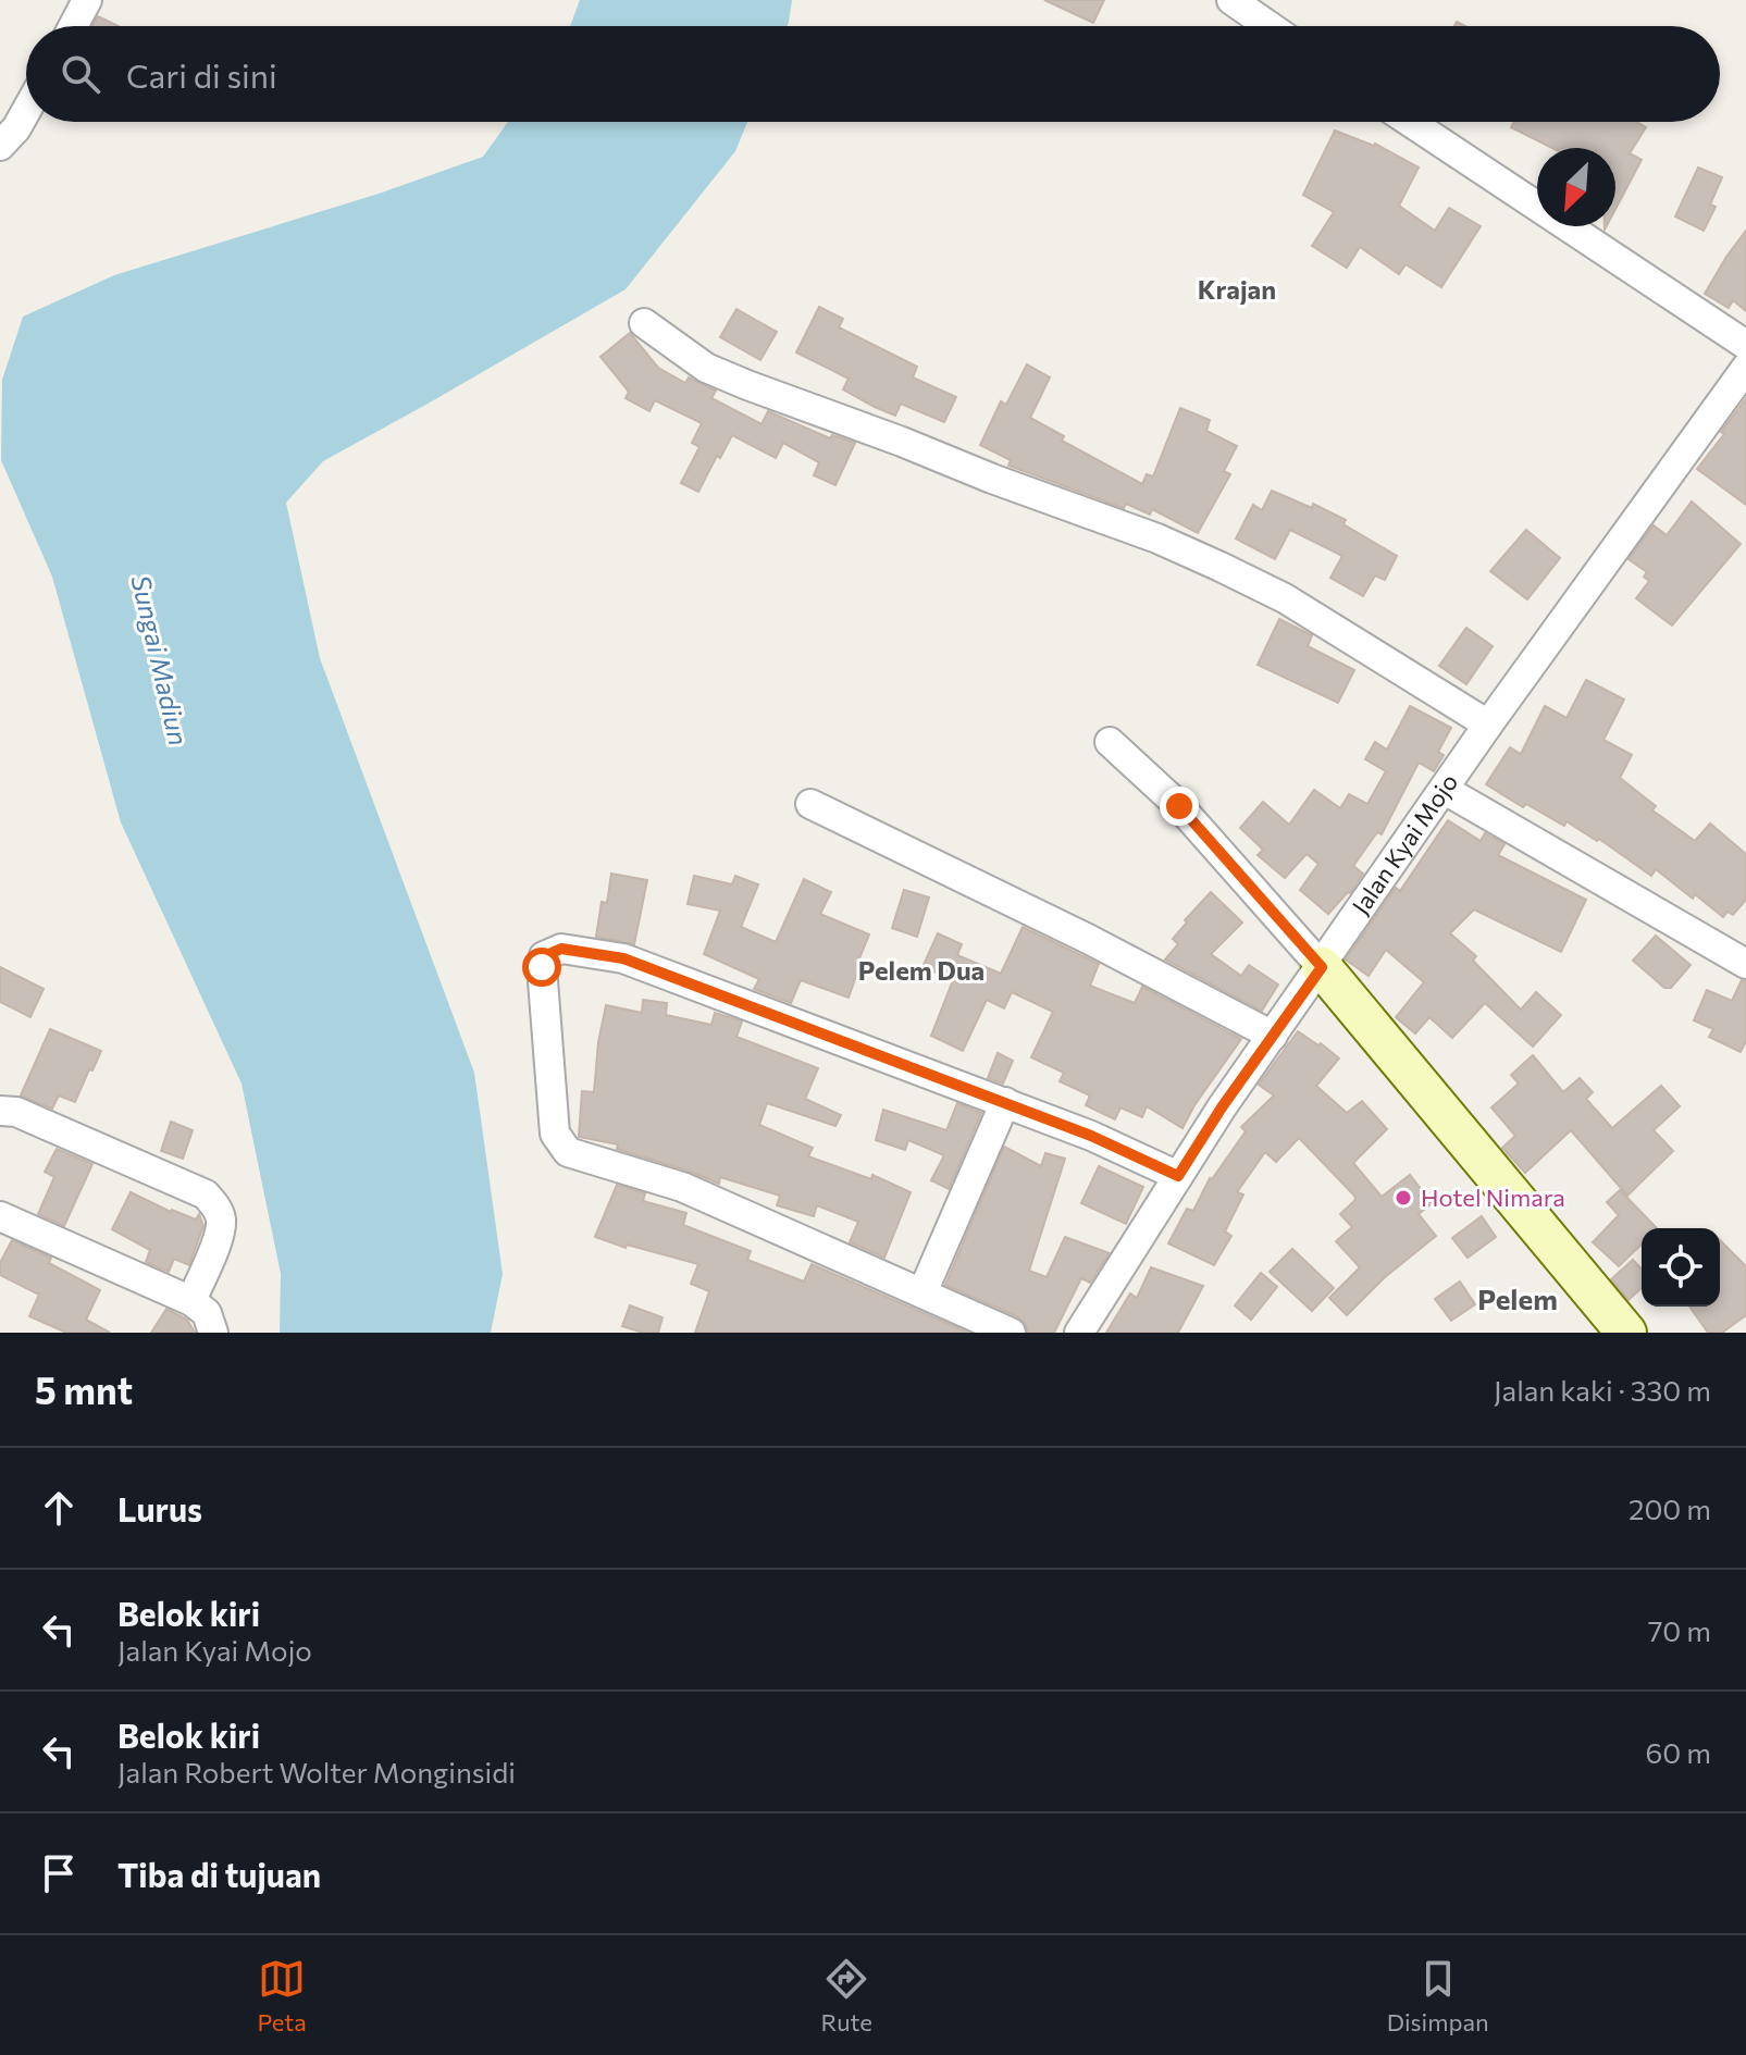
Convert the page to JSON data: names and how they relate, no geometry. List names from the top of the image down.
{
  "streets": {
    "street": ["Jalan Kyai Mojo"]
  },
  "districts": ["Krajan", "Pelem Dua", "Pelem"],
  "water": ["Sungai Madiun"],
  "places": ["Hotel Nimara"],
  "north": "bottom left",
  "page": {
    "search": "Cari di sini",
    "heading": ["5 mnt", "Jalan kaki · 330 m"],
    "list": [
      ["Lurus", "200 m"],
      ["Belok kiri", "Jalan Kyai Mojo", "70 m"],
      ["Belok kiri", "Jalan Robert Wolter Monginsidi", "60 m"],
      "Tiba di tujuan"
    ],
    "nav": ["Peta", "Rute", "Disimpan"]
  }
}
